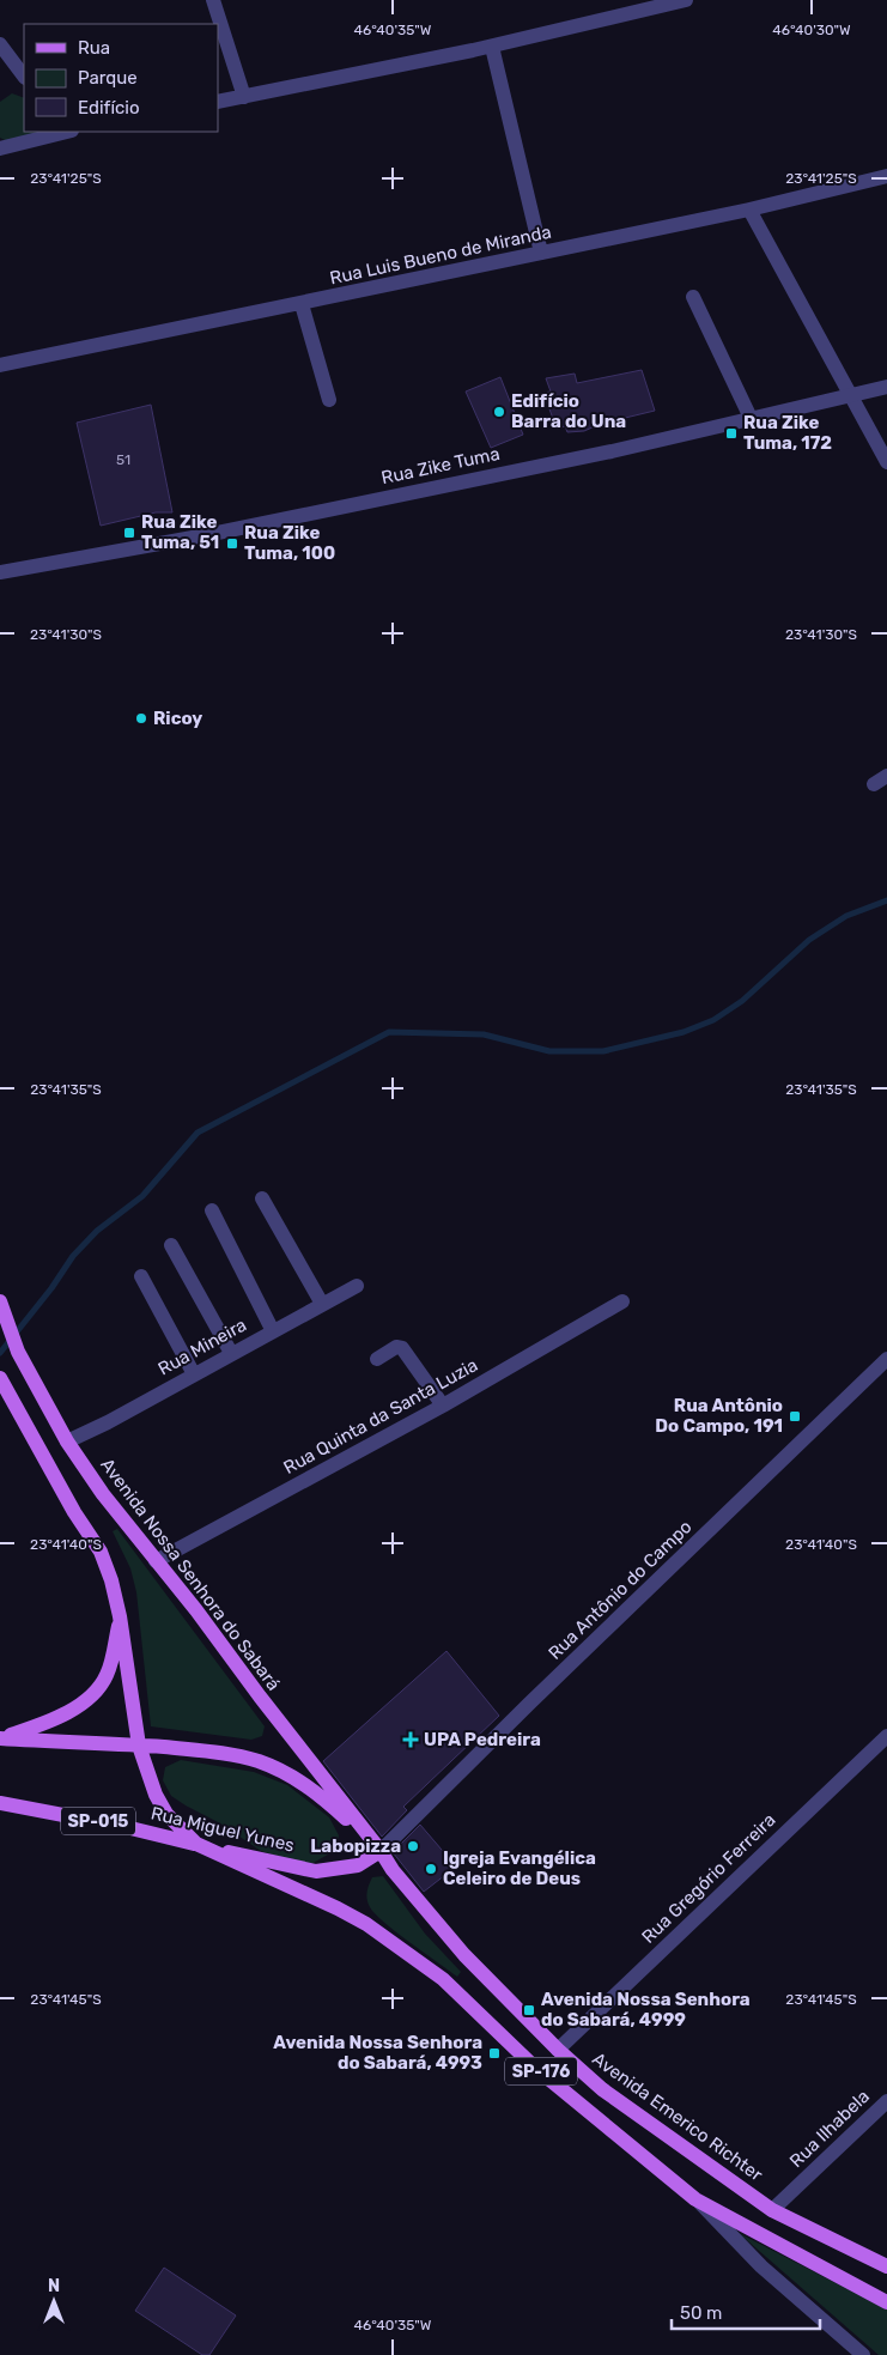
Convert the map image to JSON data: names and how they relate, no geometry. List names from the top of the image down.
{
  "streets": {
    "main road": [
      "Avenida Nossa Senhora do Sabará",
      "SP-015",
      "Rua Miguel Yunes",
      "SP-176",
      "Avenida Emerico Richter"
    ],
    "street": [
      "Rua Luis Bueno de Miranda",
      "Rua Zike Tuma",
      "Rua Mineira",
      "Rua Quinta da Santa Luzia",
      "Rua Antônio do Campo",
      "Rua Gregório Ferreira",
      "Rua Ilhabela"
    ]
  },
  "crossings": [
    ["Rua Mineira", "Avenida Nossa Senhora do Sabará"],
    ["Rua Quinta da Santa Luzia", "Avenida Nossa Senhora do Sabará"],
    ["Avenida Nossa Senhora do Sabará", "Rua Antônio do Campo"],
    ["Avenida Nossa Senhora do Sabará", "Rua Miguel Yunes"],
    ["Avenida Nossa Senhora do Sabará", "Avenida Emerico Richter"],
    ["Rua Antônio do Campo", "Rua Miguel Yunes"],
    ["Rua Antônio do Campo", "Avenida Emerico Richter"],
    ["Rua Miguel Yunes", "SP-176"],
    ["Rua Miguel Yunes", "Avenida Emerico Richter"],
    ["Rua Gregório Ferreira", "Avenida Emerico Richter"],
    ["Avenida Emerico Richter", "Rua Ilhabela"]
  ],
  "places": {
    "other": [
      "Edifício Barra do Una",
      "Ricoy",
      "Labopizza",
      "Igreja Evangélica Celeiro de Deus"
    ],
    "transit": [
      "Rua Zike Tuma, 172",
      "Rua Zike Tuma, 51",
      "Rua Zike Tuma, 100",
      "Rua Antônio Do Campo, 191",
      "Avenida Nossa Senhora do Sabará, 4999",
      "Avenida Nossa Senhora do Sabará, 4993"
    ],
    "health": ["UPA Pedreira"]
  },
  "house_numbers": ["51"],
  "legend": ["Rua", "Parque", "Edifício"],
  "scale_bar": "50 m",
  "north": "top",
  "coordinates": [
    "46°40'35\"W",
    "46°40'30\"W",
    "23°41'25\"S",
    "23°41'30\"S",
    "23°41'35\"S",
    "23°41'40\"S",
    "23°41'45\"S"
  ]
}
